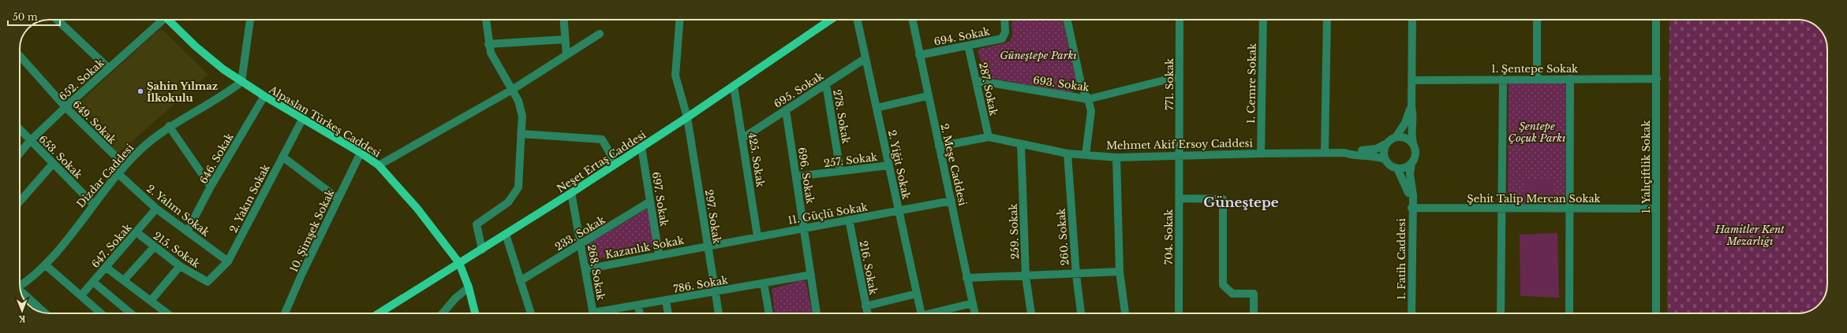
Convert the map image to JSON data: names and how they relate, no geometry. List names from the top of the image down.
{
  "streets": {
    "main road": ["Alpaslan Türkeş Caddesi", "Neşet Ertaş Caddesi"],
    "street": [
      "694. Sokak",
      "1. Şentepe Sokak",
      "652. Sokak",
      "693. Sokak",
      "1. Cemre Sokak",
      "771. Sokak",
      "287. Sokak",
      "695. Sokak",
      "278. Sokak",
      "649. Sokak",
      "Mehmet Akif Ersoy Caddesi",
      "653. Sokak",
      "646. Sokak",
      "425. Sokak",
      "257. Sokak",
      "2. Yiğit Sokak",
      "2. Meşe Caddesi",
      "1. Yalıçiftlik Sokak",
      "Dizdar Caddesi",
      "696. Sokak",
      "2. Yakın Sokak",
      "Şehit Talip Mercan Sokak",
      "697. Sokak",
      "2. Yalım Sokak",
      "11. Güçlü Sokak",
      "297. Sokak",
      "10. Şimşek Sokak",
      "259. Sokak",
      "233. Sokak",
      "260. Sokak",
      "704. Sokak",
      "647. Sokak",
      "Kazanlık Sokak",
      "215. Sokak",
      "1. Fatih Caddesi",
      "216. Sokak",
      "268. Sokak",
      "786. Sokak"
    ]
  },
  "crossings": [
    ["694. Sokak", "287. Sokak"],
    ["694. Sokak", "2. Meşe Caddesi"],
    ["1. Şentepe Sokak", "1. Yalıçiftlik Sokak"],
    ["652. Sokak", "649. Sokak"],
    ["652. Sokak", "653. Sokak"],
    ["693. Sokak", "771. Sokak"],
    ["693. Sokak", "287. Sokak"],
    ["1. Cemre Sokak", "Mehmet Akif Ersoy Caddesi"],
    ["771. Sokak", "Mehmet Akif Ersoy Caddesi"],
    ["771. Sokak", "704. Sokak"],
    ["287. Sokak", "Mehmet Akif Ersoy Caddesi"],
    ["695. Sokak", "278. Sokak"],
    ["695. Sokak", "425. Sokak"],
    ["695. Sokak", "2. Yiğit Sokak"],
    ["695. Sokak", "696. Sokak"],
    ["278. Sokak", "257. Sokak"],
    ["Alpaslan Türkeş Caddesi", "646. Sokak"],
    ["Alpaslan Türkeş Caddesi", "Neşet Ertaş Caddesi"],
    ["Alpaslan Türkeş Caddesi", "Dizdar Caddesi"],
    ["Alpaslan Türkeş Caddesi", "2. Yakın Sokak"],
    ["Alpaslan Türkeş Caddesi", "10. Şimşek Sokak"],
    ["649. Sokak", "Dizdar Caddesi"],
    ["Mehmet Akif Ersoy Caddesi", "2. Meşe Caddesi"],
    ["Mehmet Akif Ersoy Caddesi", "259. Sokak"],
    ["Mehmet Akif Ersoy Caddesi", "260. Sokak"],
    ["Mehmet Akif Ersoy Caddesi", "704. Sokak"],
    ["Mehmet Akif Ersoy Caddesi", "1. Fatih Caddesi"],
    ["653. Sokak", "Dizdar Caddesi"],
    ["646. Sokak", "2. Yalım Sokak"],
    ["425. Sokak", "Neşet Ertaş Caddesi"],
    ["425. Sokak", "11. Güçlü Sokak"],
    ["257. Sokak", "2. Yiğit Sokak"],
    ["257. Sokak", "696. Sokak"],
    ["Neşet Ertaş Caddesi", "697. Sokak"],
    ["Neşet Ertaş Caddesi", "297. Sokak"],
    ["Neşet Ertaş Caddesi", "268. Sokak"],
    ["2. Yiğit Sokak", "11. Güçlü Sokak"],
    ["2. Meşe Caddesi", "11. Güçlü Sokak"],
    ["1. Yalıçiftlik Sokak", "Şehit Talip Mercan Sokak"],
    ["Dizdar Caddesi", "2. Yalım Sokak"],
    ["696. Sokak", "11. Güçlü Sokak"],
    ["696. Sokak", "786. Sokak"],
    ["2. Yakın Sokak", "2. Yalım Sokak"],
    ["2. Yakın Sokak", "215. Sokak"],
    ["Şehit Talip Mercan Sokak", "1. Fatih Caddesi"],
    ["697. Sokak", "233. Sokak"],
    ["697. Sokak", "Kazanlık Sokak"],
    ["2. Yalım Sokak", "647. Sokak"],
    ["11. Güçlü Sokak", "297. Sokak"],
    ["11. Güçlü Sokak", "Kazanlık Sokak"],
    ["11. Güçlü Sokak", "216. Sokak"],
    ["297. Sokak", "Kazanlık Sokak"],
    ["297. Sokak", "786. Sokak"],
    ["233. Sokak", "268. Sokak"],
    ["647. Sokak", "215. Sokak"],
    ["Kazanlık Sokak", "268. Sokak"]
  ],
  "districts": ["Güneştepe"],
  "parks": ["Güneştepe Parkı", "Şentepe Çoçuk Parkı", "Hamitler Kent Mezarlığı"],
  "places": ["Şahin Yılmaz İlkokulu"],
  "scale_bar": "50 m",
  "north": "bottom"
}
